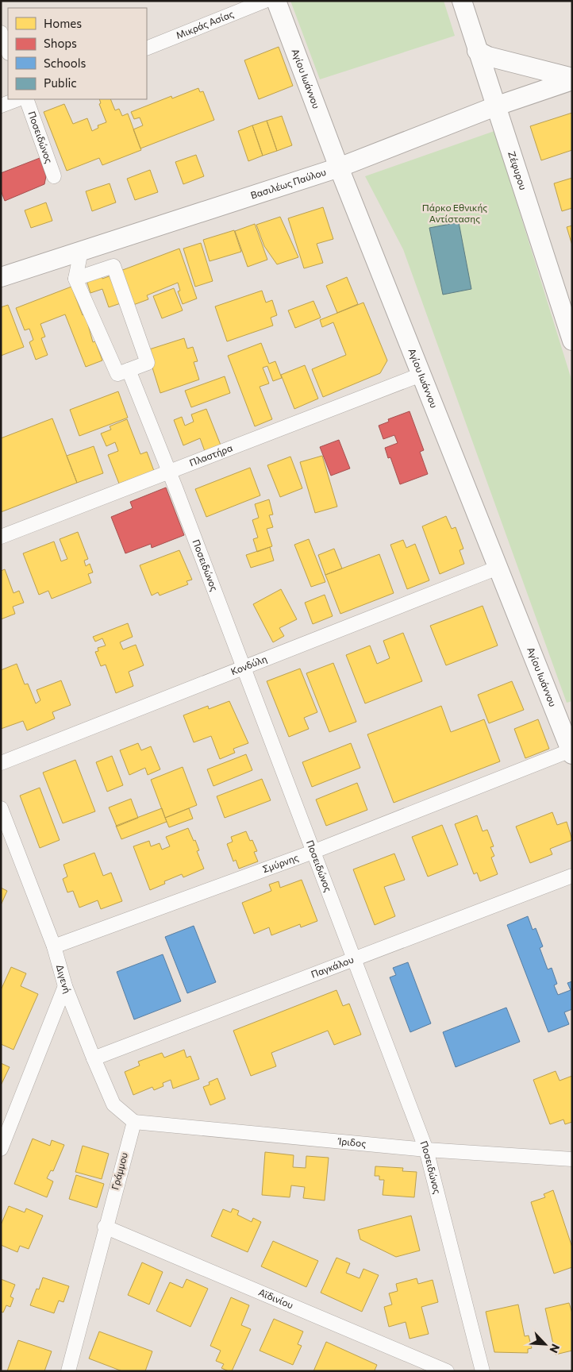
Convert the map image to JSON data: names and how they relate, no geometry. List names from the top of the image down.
{
  "streets": {
    "street": [
      "Μικράς Ασίας",
      "Αγίου Ιωάννου",
      "Ποσειδώνος",
      "Ζέφυρου",
      "Βασιλέως Παύλου",
      "Πλαστήρα",
      "Κονδύλη",
      "Σμύρνης",
      "Παγκάλου",
      "Διγενή",
      "Ίριδος",
      "Γράμμου",
      "Αϊδινίου"
    ]
  },
  "crossings": [
    ["Αγίου Ιωάννου", "Βασιλέως Παύλου"],
    ["Αγίου Ιωάννου", "Πλαστήρα"],
    ["Αγίου Ιωάννου", "Κονδύλη"],
    ["Αγίου Ιωάννου", "Σμύρνης"],
    ["Ποσειδώνος", "Πλαστήρα"],
    ["Ποσειδώνος", "Κονδύλη"],
    ["Ποσειδώνος", "Σμύρνης"],
    ["Ποσειδώνος", "Παγκάλου"],
    ["Ποσειδώνος", "Ίριδος"],
    ["Ζέφυρου", "Βασιλέως Παύλου"],
    ["Σμύρνης", "Διγενή"],
    ["Ίριδος", "Γράμμου"],
    ["Γράμμου", "Αϊδινίου"]
  ],
  "parks": ["Πάρκο Εθνικής Αντίστασης"],
  "legend": [
    "Homes",
    "Shops",
    "Schools",
    "Public"
  ],
  "north": "bottom right"
}
